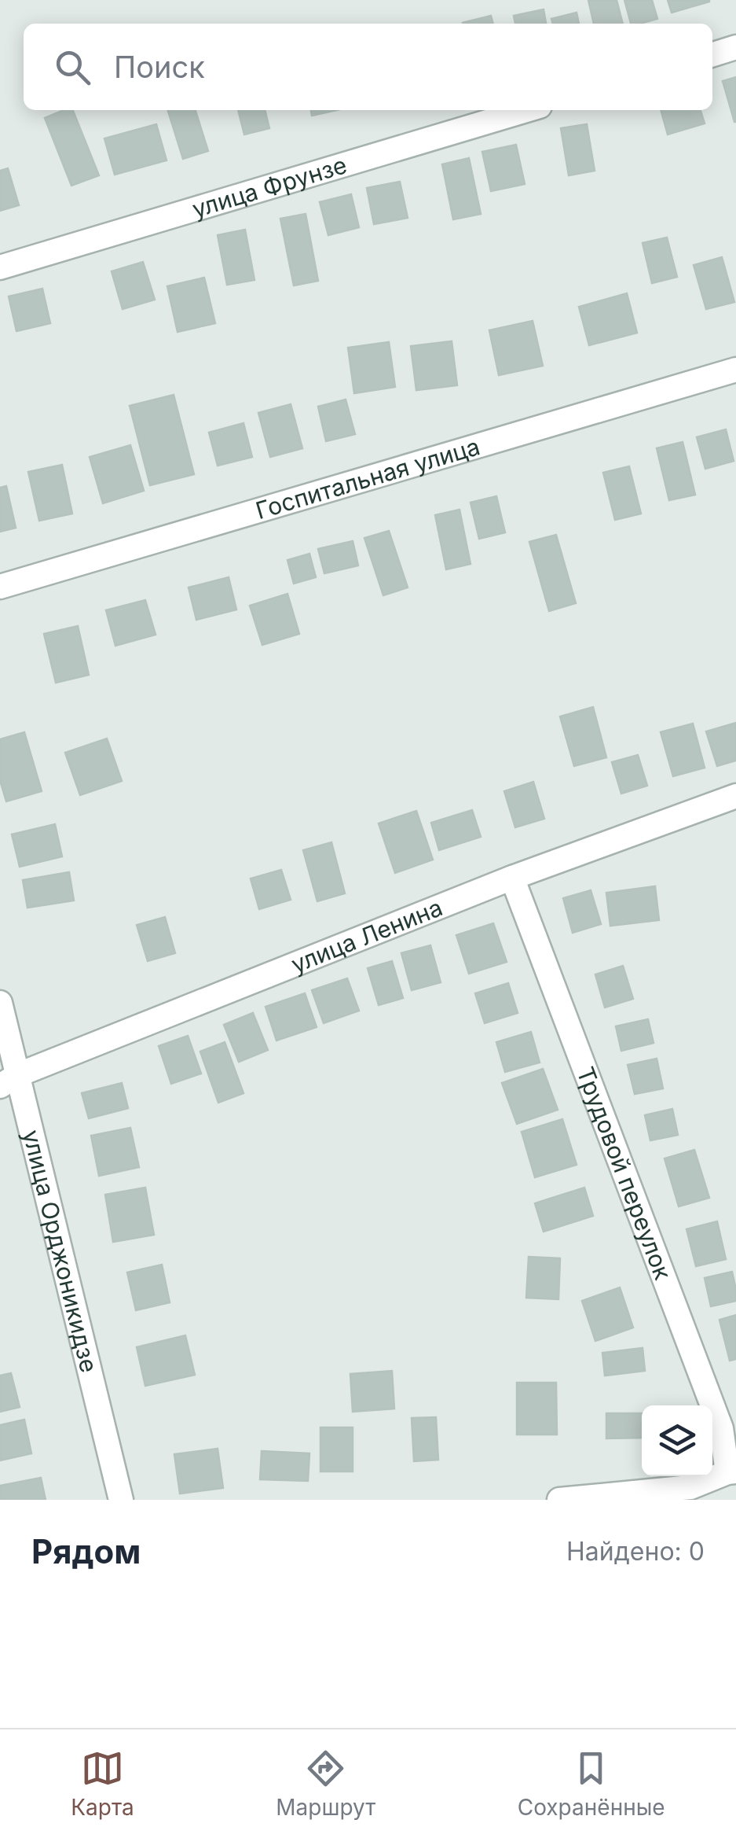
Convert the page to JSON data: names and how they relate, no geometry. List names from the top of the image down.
{
  "streets": {
    "street": [
      "улица Фрунзе",
      "Госпитальная улица",
      "улица Ленина",
      "Трудовой переулок",
      "улица Орджоникидзе"
    ]
  },
  "crossings": [
    ["улица Ленина", "Трудовой переулок"],
    ["улица Ленина", "улица Орджоникидзе"]
  ],
  "page": {
    "search": "Поиск",
    "heading": ["Рядом", "Найдено: 0"],
    "nav": ["Карта", "Маршрут", "Сохранённые"]
  }
}
